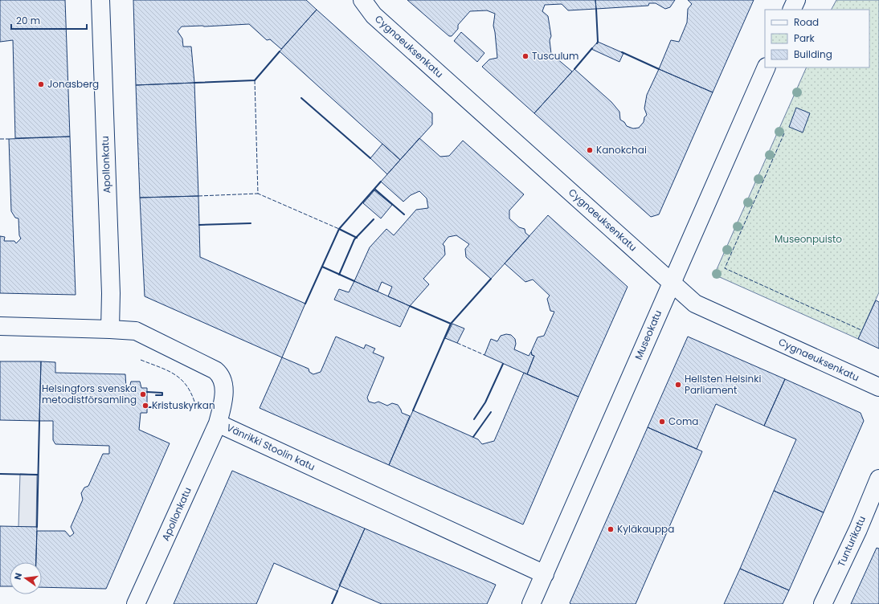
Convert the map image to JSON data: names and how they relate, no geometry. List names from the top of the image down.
{
  "streets": {
    "street": [
      "Cygnaeuksenkatu",
      "Apollonkatu",
      "Museokatu",
      "Vänrikki Stoolin katu",
      "Tunturikatu"
    ]
  },
  "crossings": [
    ["Cygnaeuksenkatu", "Museokatu"],
    ["Apollonkatu", "Vänrikki Stoolin katu"],
    ["Museokatu", "Vänrikki Stoolin katu"]
  ],
  "parks": ["Museonpuisto"],
  "places": [
    "Tusculum",
    "Jonasberg",
    "Kanokchai",
    "Hellsten Helsinki Parliament",
    "Helsingfors svenska metodistförsamling",
    "Kristuskyrkan",
    "Coma",
    "Kyläkauppa"
  ],
  "legend": ["Road", "Park", "Building"],
  "scale_bar": "20 m",
  "north": "left"
}
